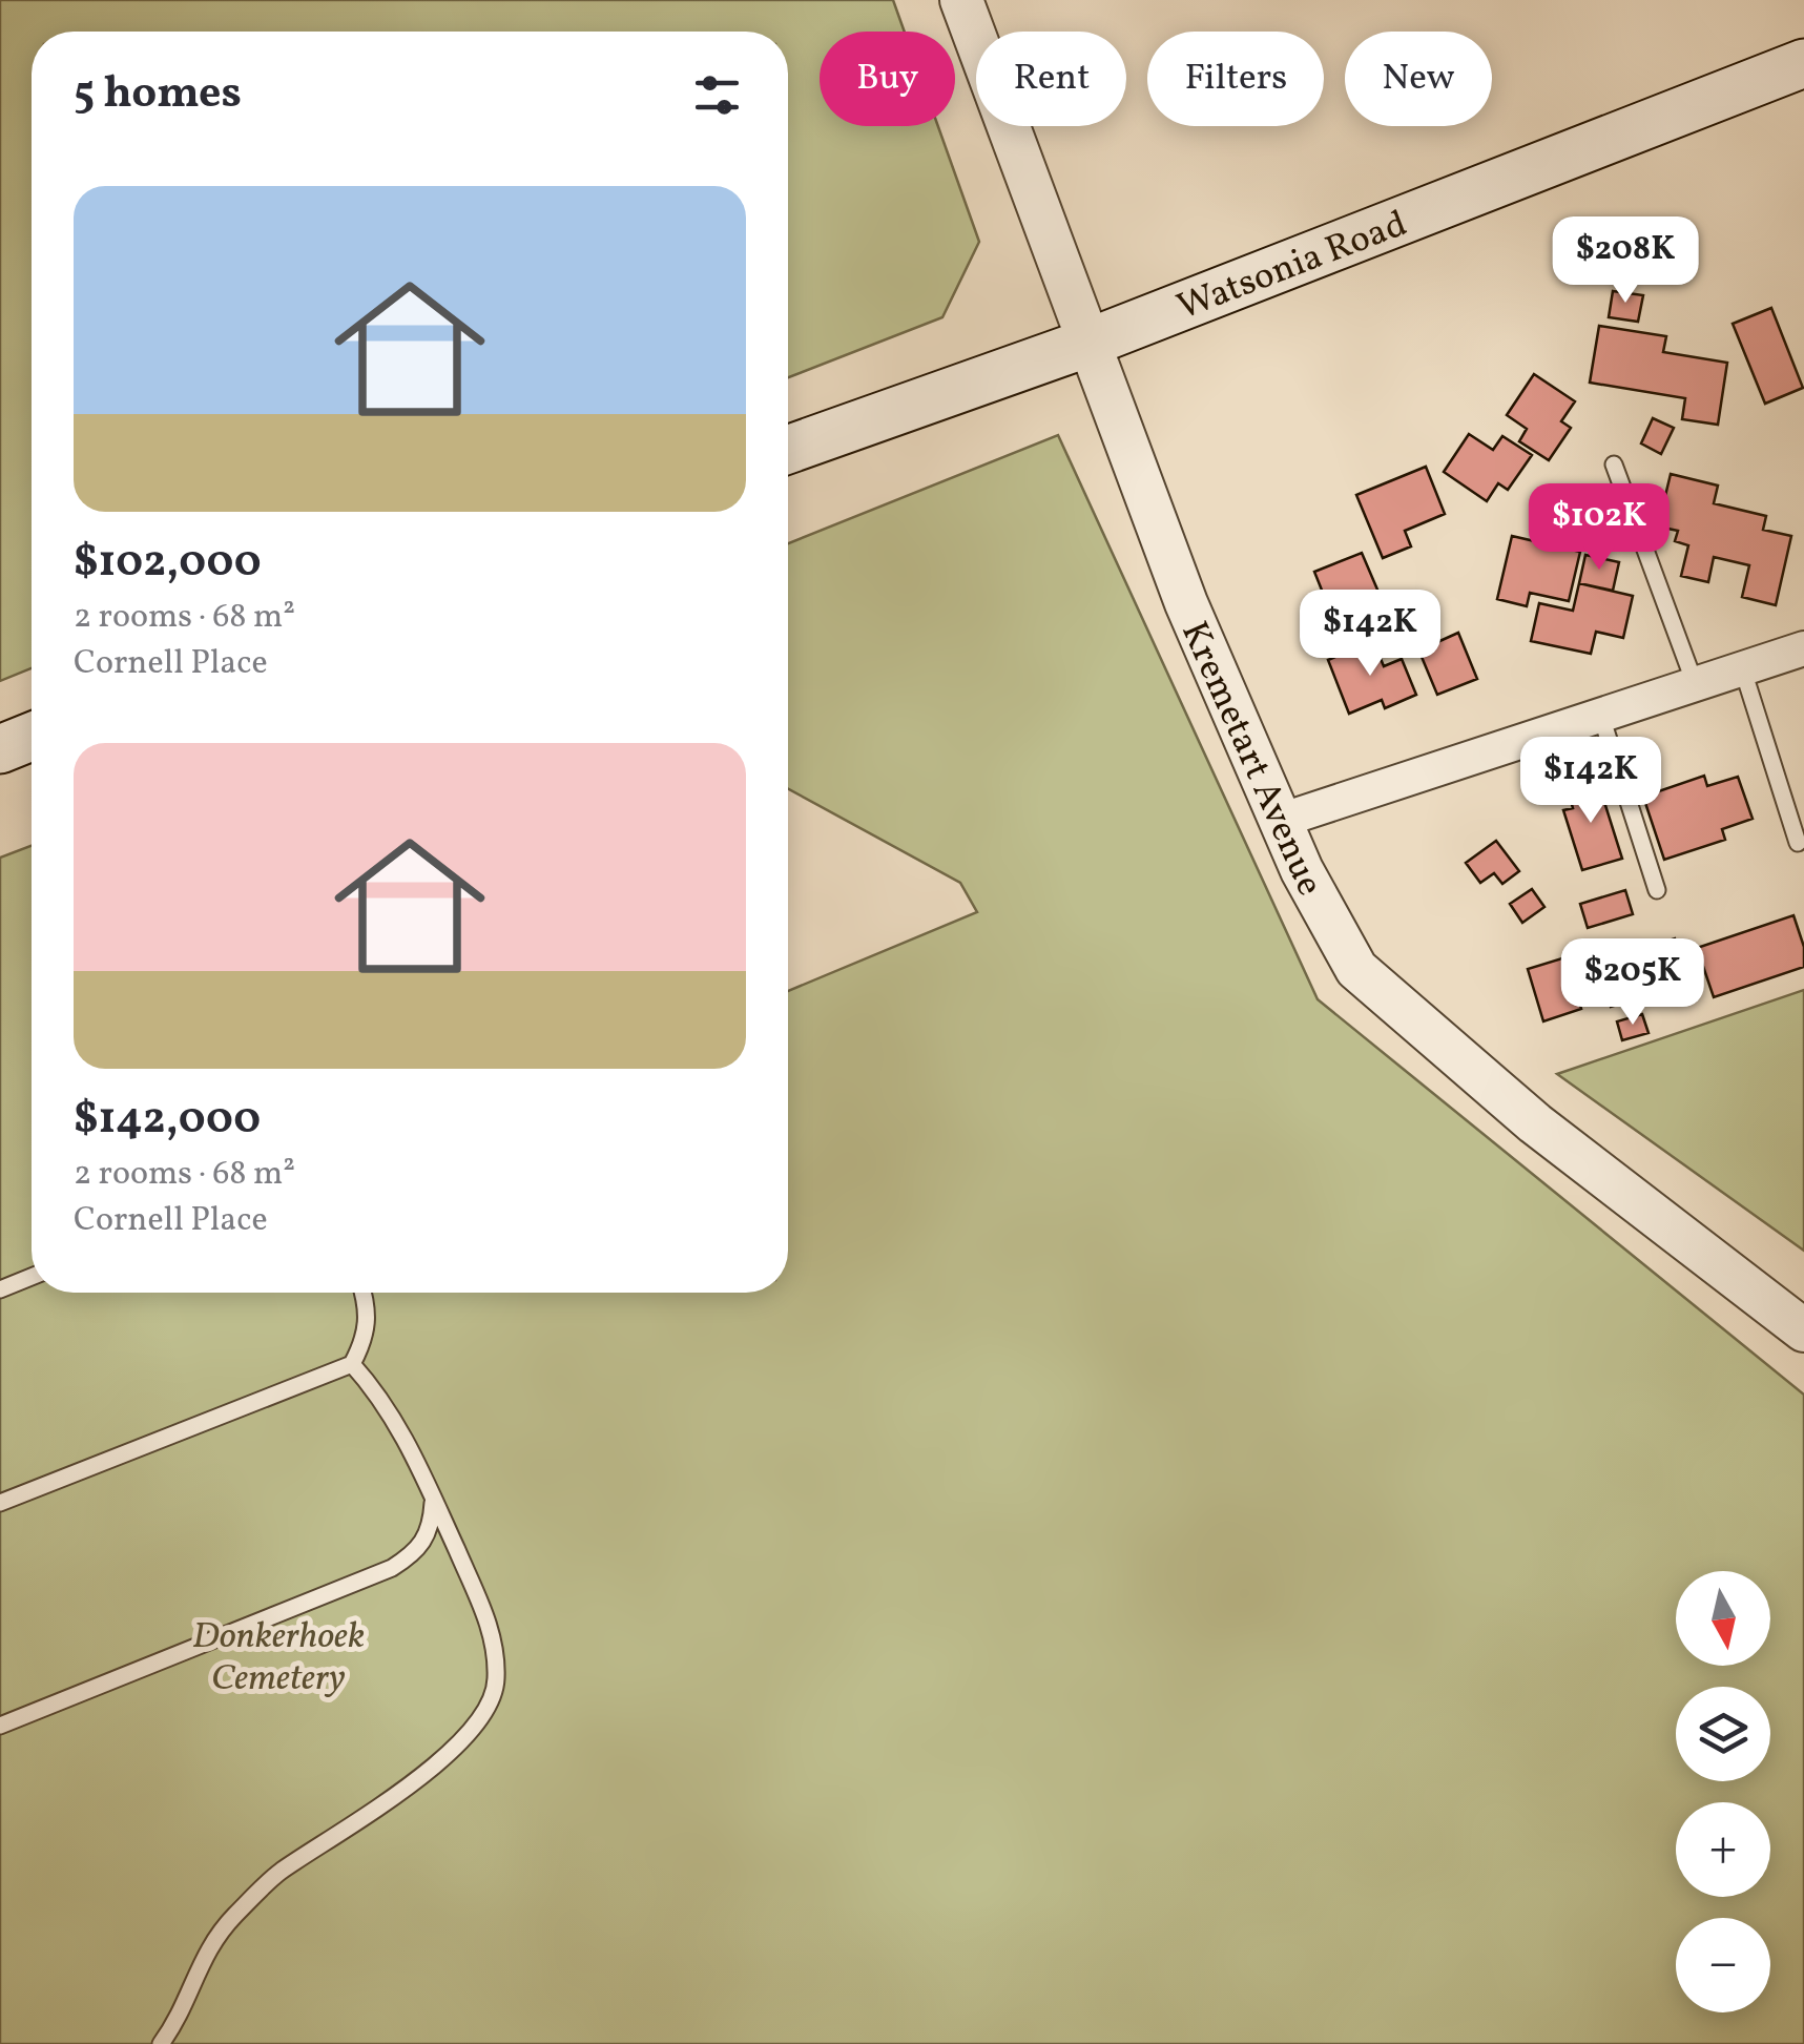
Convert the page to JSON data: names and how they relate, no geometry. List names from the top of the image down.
{
  "streets": {
    "main road": ["Watsonia Road"],
    "street": ["Kremetart Avenue"]
  },
  "crossings": [
    ["Watsonia Road", "Kremetart Avenue"]
  ],
  "parks": ["Donkerhoek Cemetery"],
  "north": "bottom",
  "page": {
    "chip": [
      "Buy",
      "Rent",
      "Filters",
      "New"
    ],
    "heading": "5 homes",
    "list": [
      {
        "name": "$102,000",
        "note": "2 rooms · 68 m² · Cornell Place"
      },
      {
        "name": "$142,000",
        "note": "2 rooms · 68 m² · Cornell Place"
      }
    ],
    "price": [
      "$208K",
      "$102K",
      "$142K",
      "$142K",
      "$205K"
    ],
    "map_buttons": ["+", "−"]
  }
}
